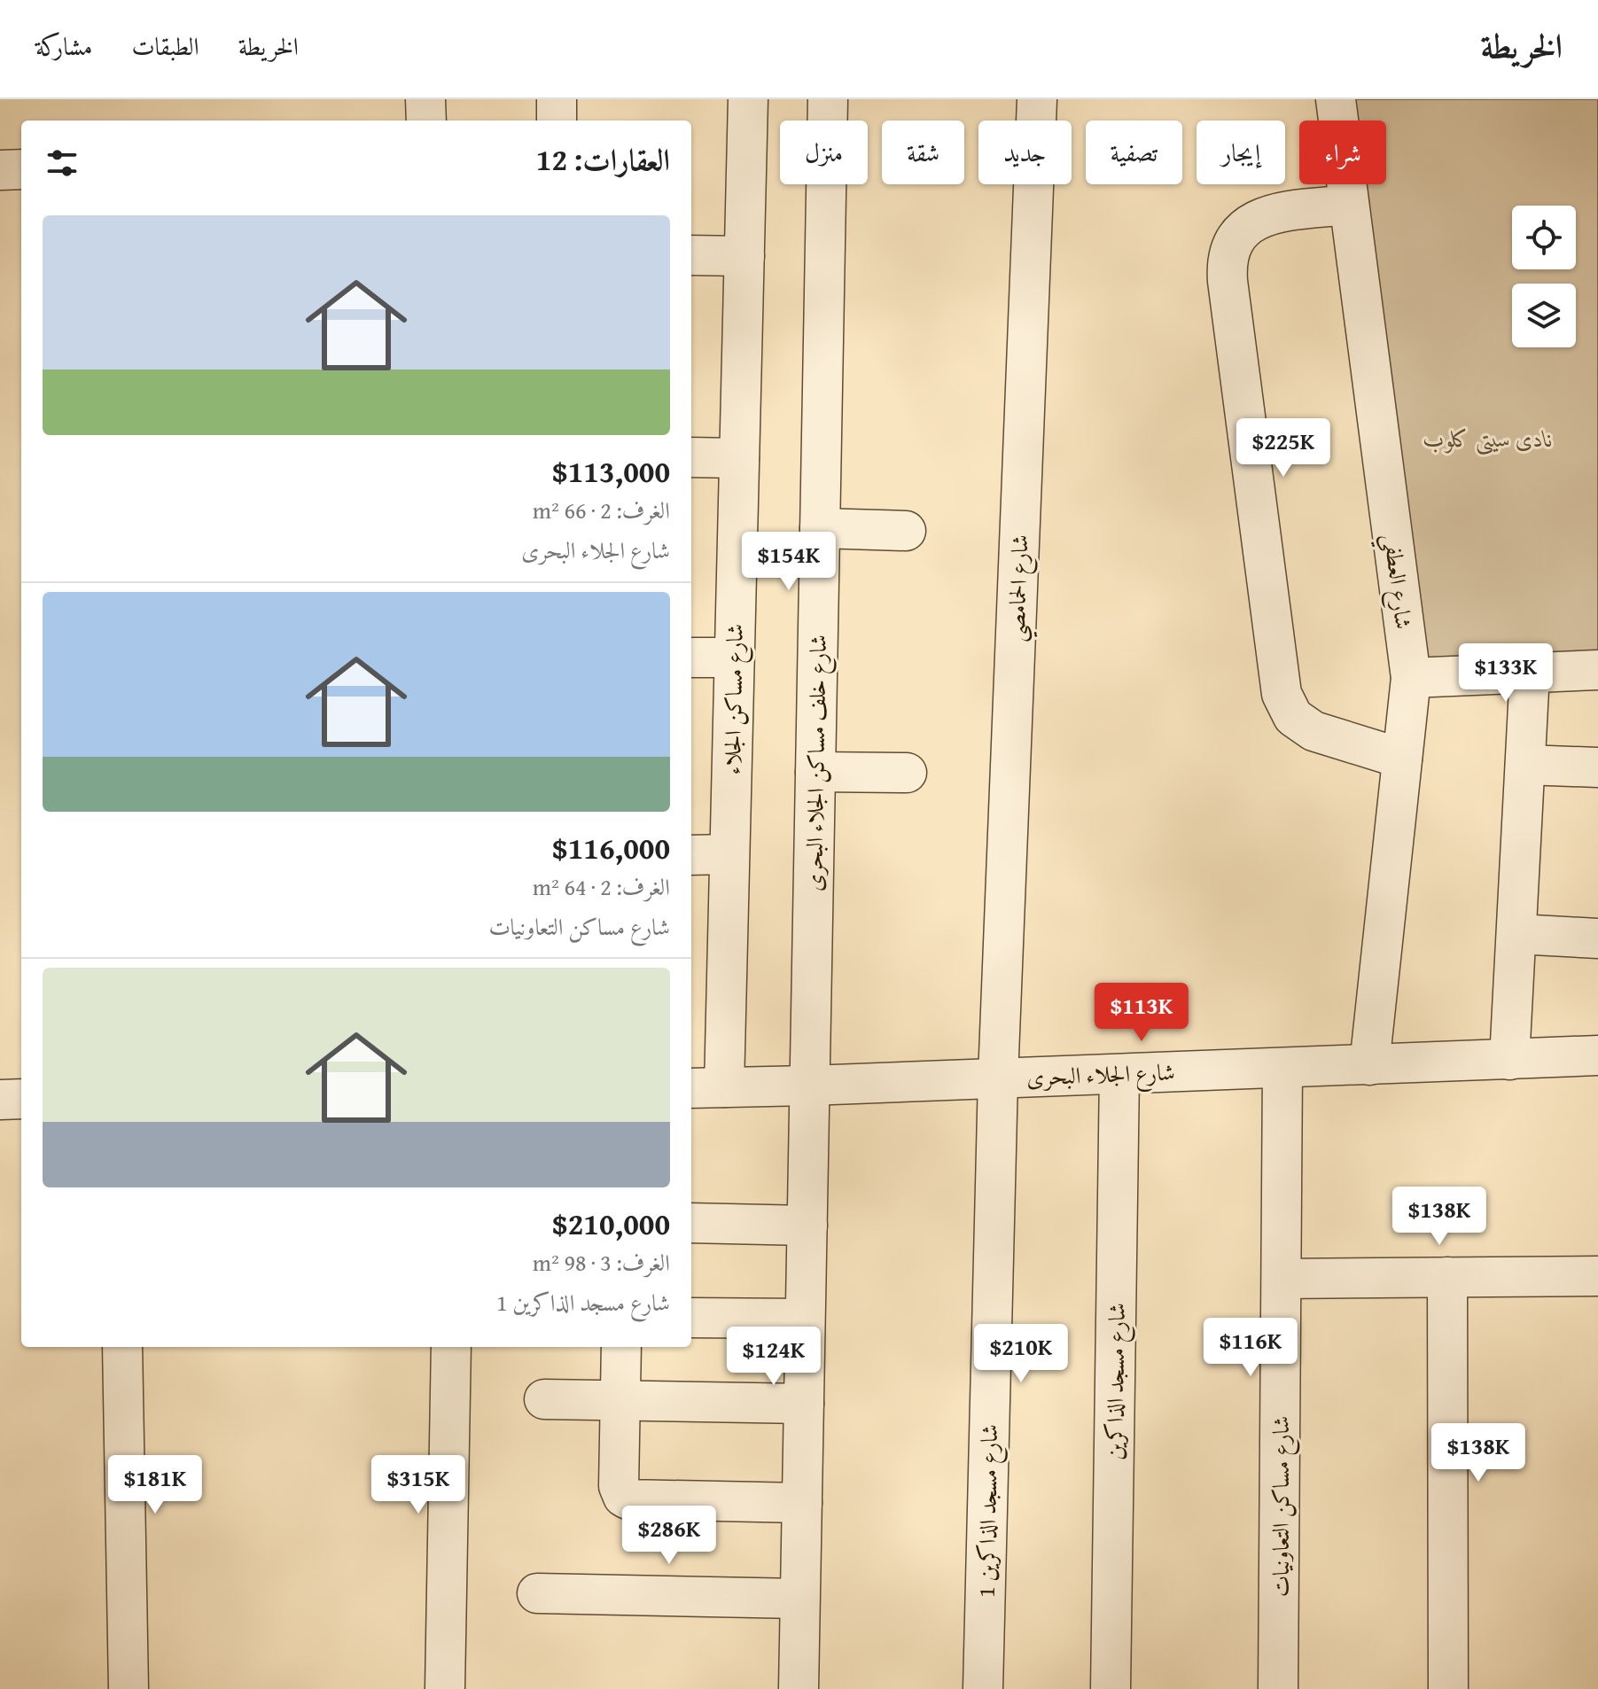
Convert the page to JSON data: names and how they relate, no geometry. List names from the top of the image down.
{
  "streets": {
    "street": [
      "شارع العطفي",
      "شارع الحمامصي",
      "شارع مساكن الجلاء",
      "شارع خلف مساكن الجلاء البحرى",
      "شارع الجلاء البحرى",
      "شارع مسجد الذاكرين",
      "شارع مساكن التعاونيات",
      "شارع مسجد الذاكرين 1"
    ]
  },
  "crossings": [
    ["شارع العطفي", "شارع الجلاء البحرى"],
    ["شارع الحمامصي", "شارع الجلاء البحرى"],
    ["شارع الحمامصي", "شارع مسجد الذاكرين 1"],
    ["شارع مساكن الجلاء", "شارع الجلاء البحرى"],
    ["شارع خلف مساكن الجلاء البحرى", "شارع الجلاء البحرى"],
    ["شارع الجلاء البحرى", "شارع مسجد الذاكرين"],
    ["شارع الجلاء البحرى", "شارع مساكن التعاونيات"],
    ["شارع الجلاء البحرى", "شارع مسجد الذاكرين 1"]
  ],
  "parks": ["نادى سيتى كلوب"],
  "page": {
    "header": "الخريطة",
    "nav": ["الخريطة", "الطبقات", "مشاركة"],
    "chip": [
      "شراء",
      "إيجار",
      "تصفية",
      "جديد",
      "شقة",
      "منزل"
    ],
    "heading": "العقارات: 12",
    "list": [
      {
        "name": "$113,000",
        "note": "الغرف: 2 · 66 m² · شارع الجلاء البحرى"
      },
      {
        "name": "$116,000",
        "note": "الغرف: 2 · 64 m² · شارع مساكن التعاونيات"
      },
      {
        "name": "$210,000",
        "note": "الغرف: 3 · 98 m² · شارع مسجد الذاكرين 1"
      }
    ],
    "price": [
      "$225K",
      "$154K",
      "$133K",
      "$113K",
      "$138K",
      "$116K",
      "$210K",
      "$124K",
      "$138K",
      "$181K",
      "$315K",
      "$286K"
    ]
  }
}
